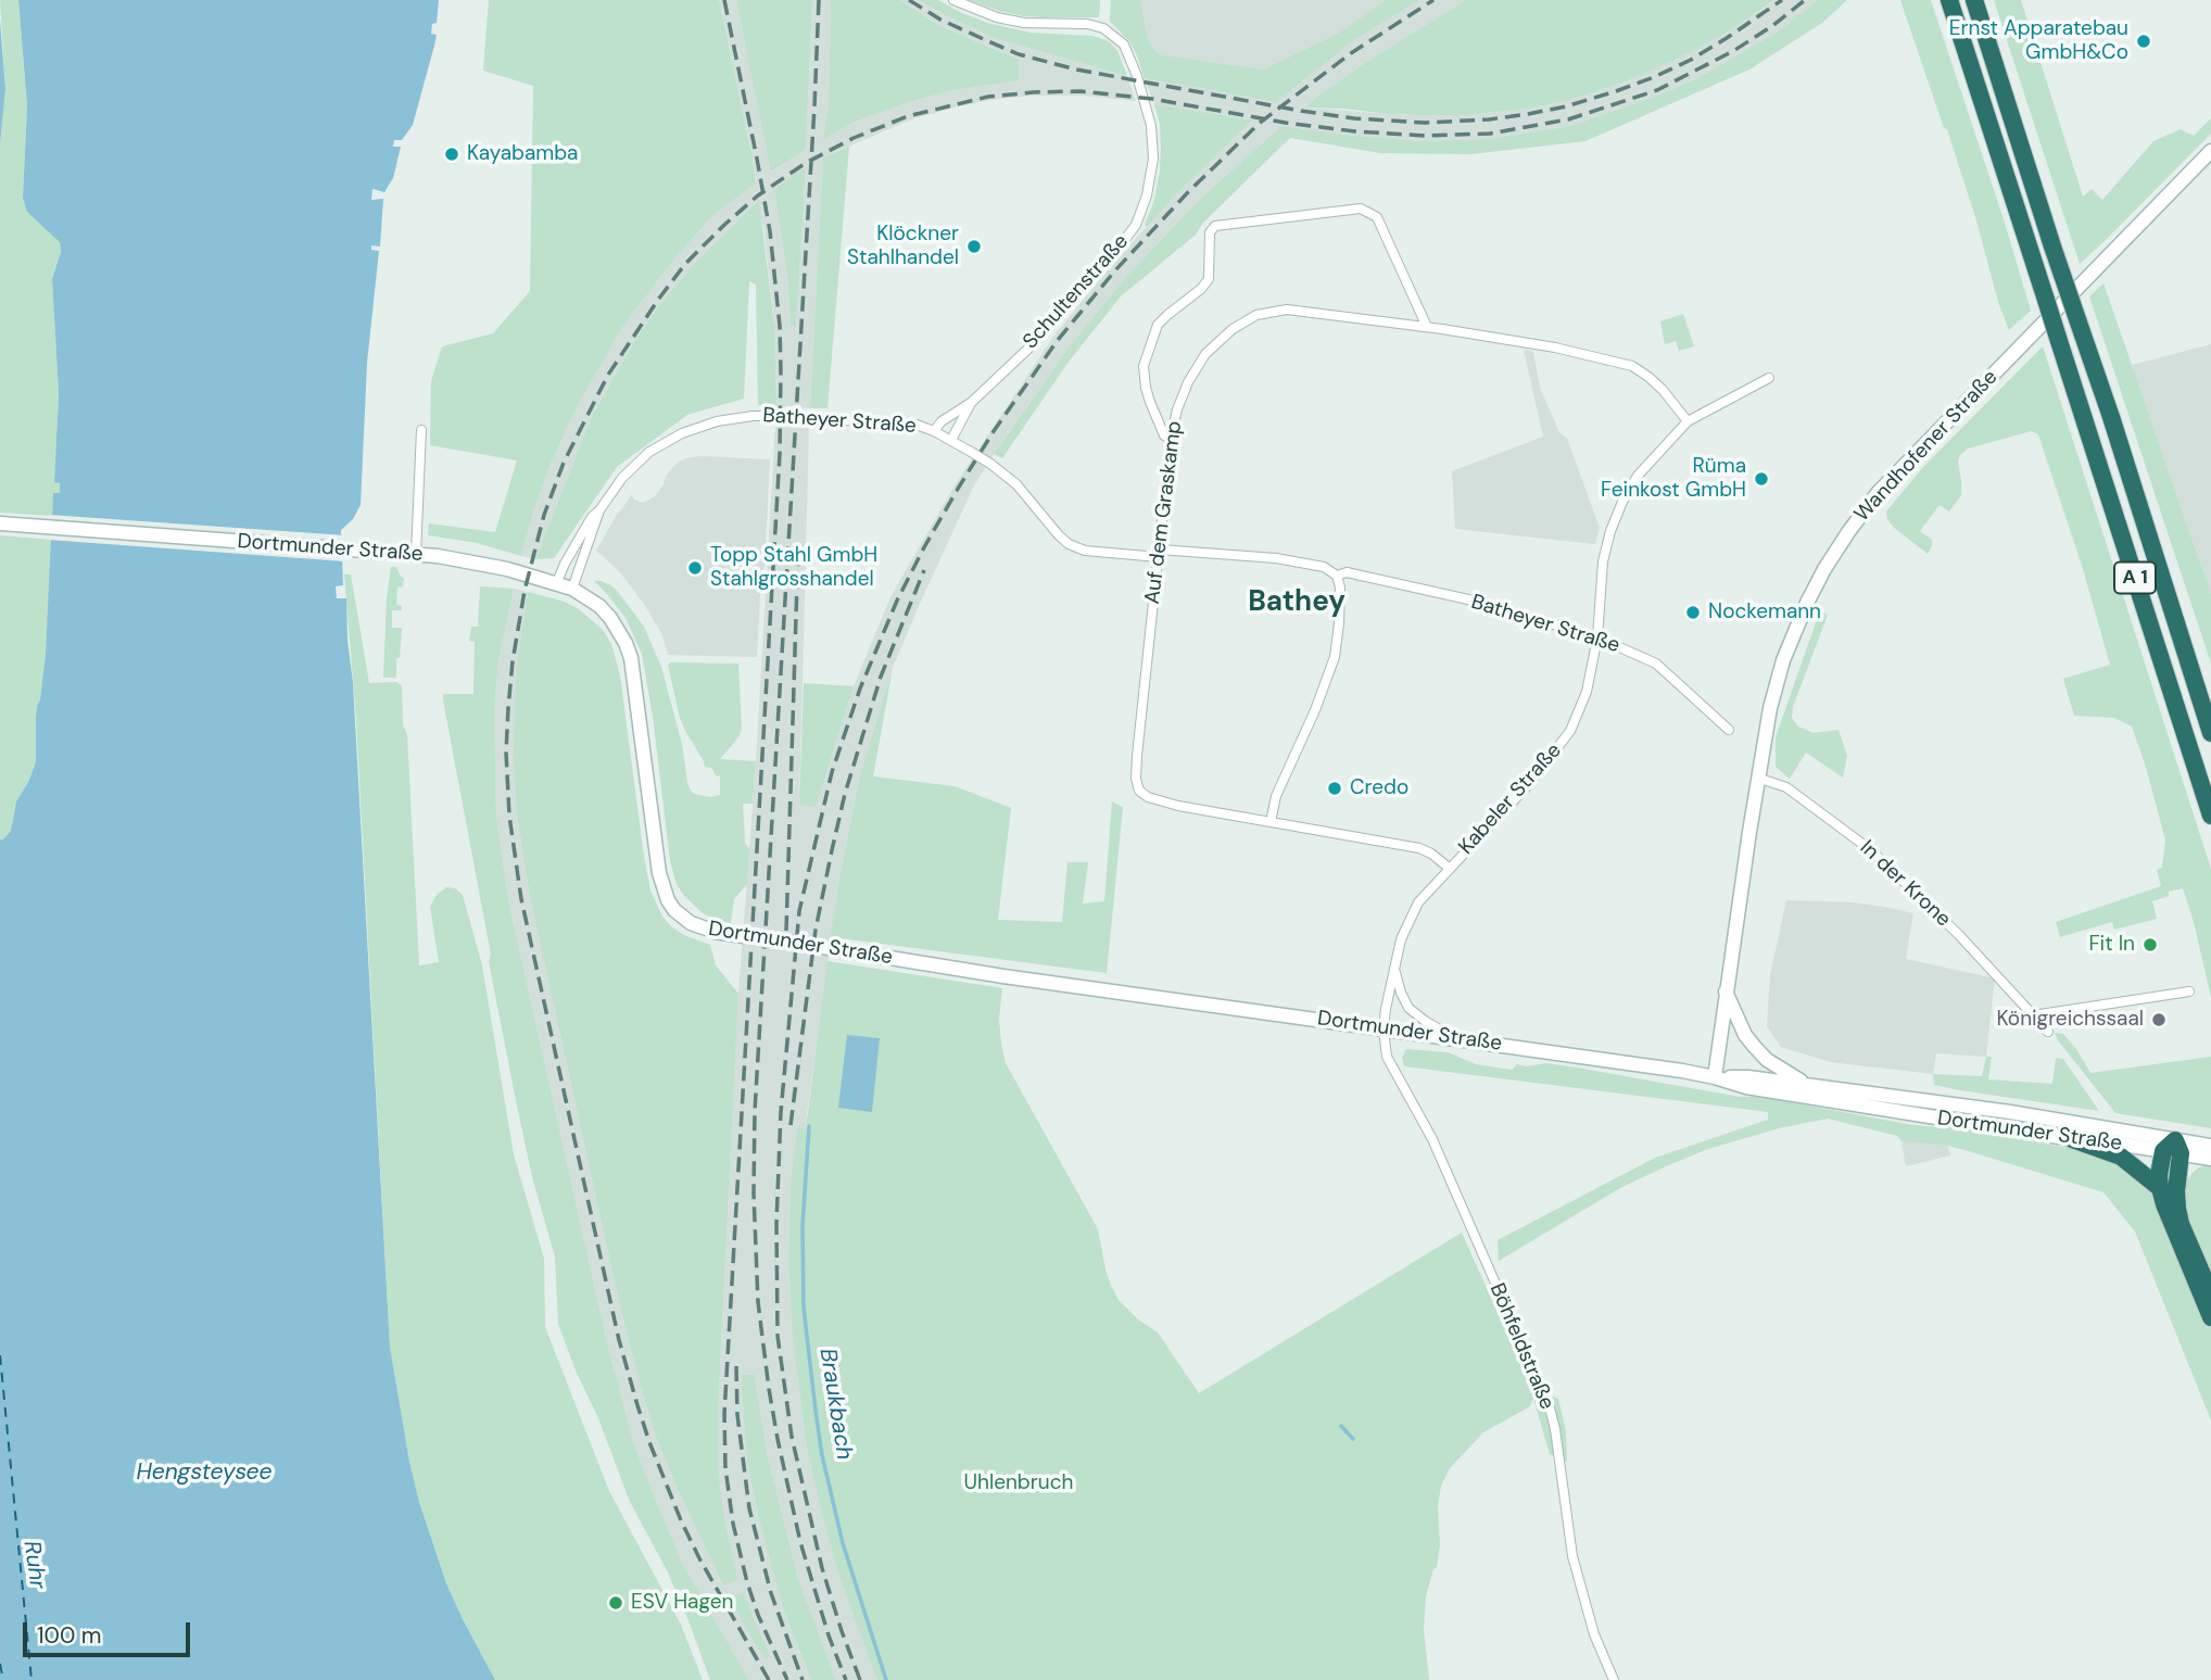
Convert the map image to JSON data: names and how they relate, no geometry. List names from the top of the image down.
{
  "streets": {
    "highway": ["A 1"],
    "main road": ["Wandhofener Straße", "Dortmunder Straße"],
    "street": [
      "Schultenstraße",
      "Batheyer Straße",
      "Auf dem Graskamp",
      "Kabeler Straße",
      "In der Krone",
      "Böhfeldstraße"
    ]
  },
  "crossings": [
    ["Schultenstraße", "Batheyer Straße"],
    ["Batheyer Straße", "Auf dem Graskamp"],
    ["Batheyer Straße", "Dortmunder Straße"],
    ["Batheyer Straße", "Kabeler Straße"],
    ["Wandhofener Straße", "Dortmunder Straße"],
    ["Wandhofener Straße", "In der Krone"],
    ["Auf dem Graskamp", "Kabeler Straße"],
    ["Dortmunder Straße", "Kabeler Straße"],
    ["Dortmunder Straße", "Böhfeldstraße"],
    ["Kabeler Straße", "Böhfeldstraße"]
  ],
  "districts": ["Bathey"],
  "water": ["Braukbach", "Hengsteysee", "Ruhr"],
  "parks": ["Uhlenbruch"],
  "places": [
    "Ernst Apparatebau GmbH&Co",
    "Kayabamba",
    "Klöckner Stahlhandel",
    "Rüma Feinkost GmbH",
    "Topp Stahl GmbH Stahlgrosshandel",
    "Nockemann",
    "Credo",
    "Fit In",
    "Königreichssaal",
    "ESV Hagen"
  ],
  "scale_bar": "100 m"
}
